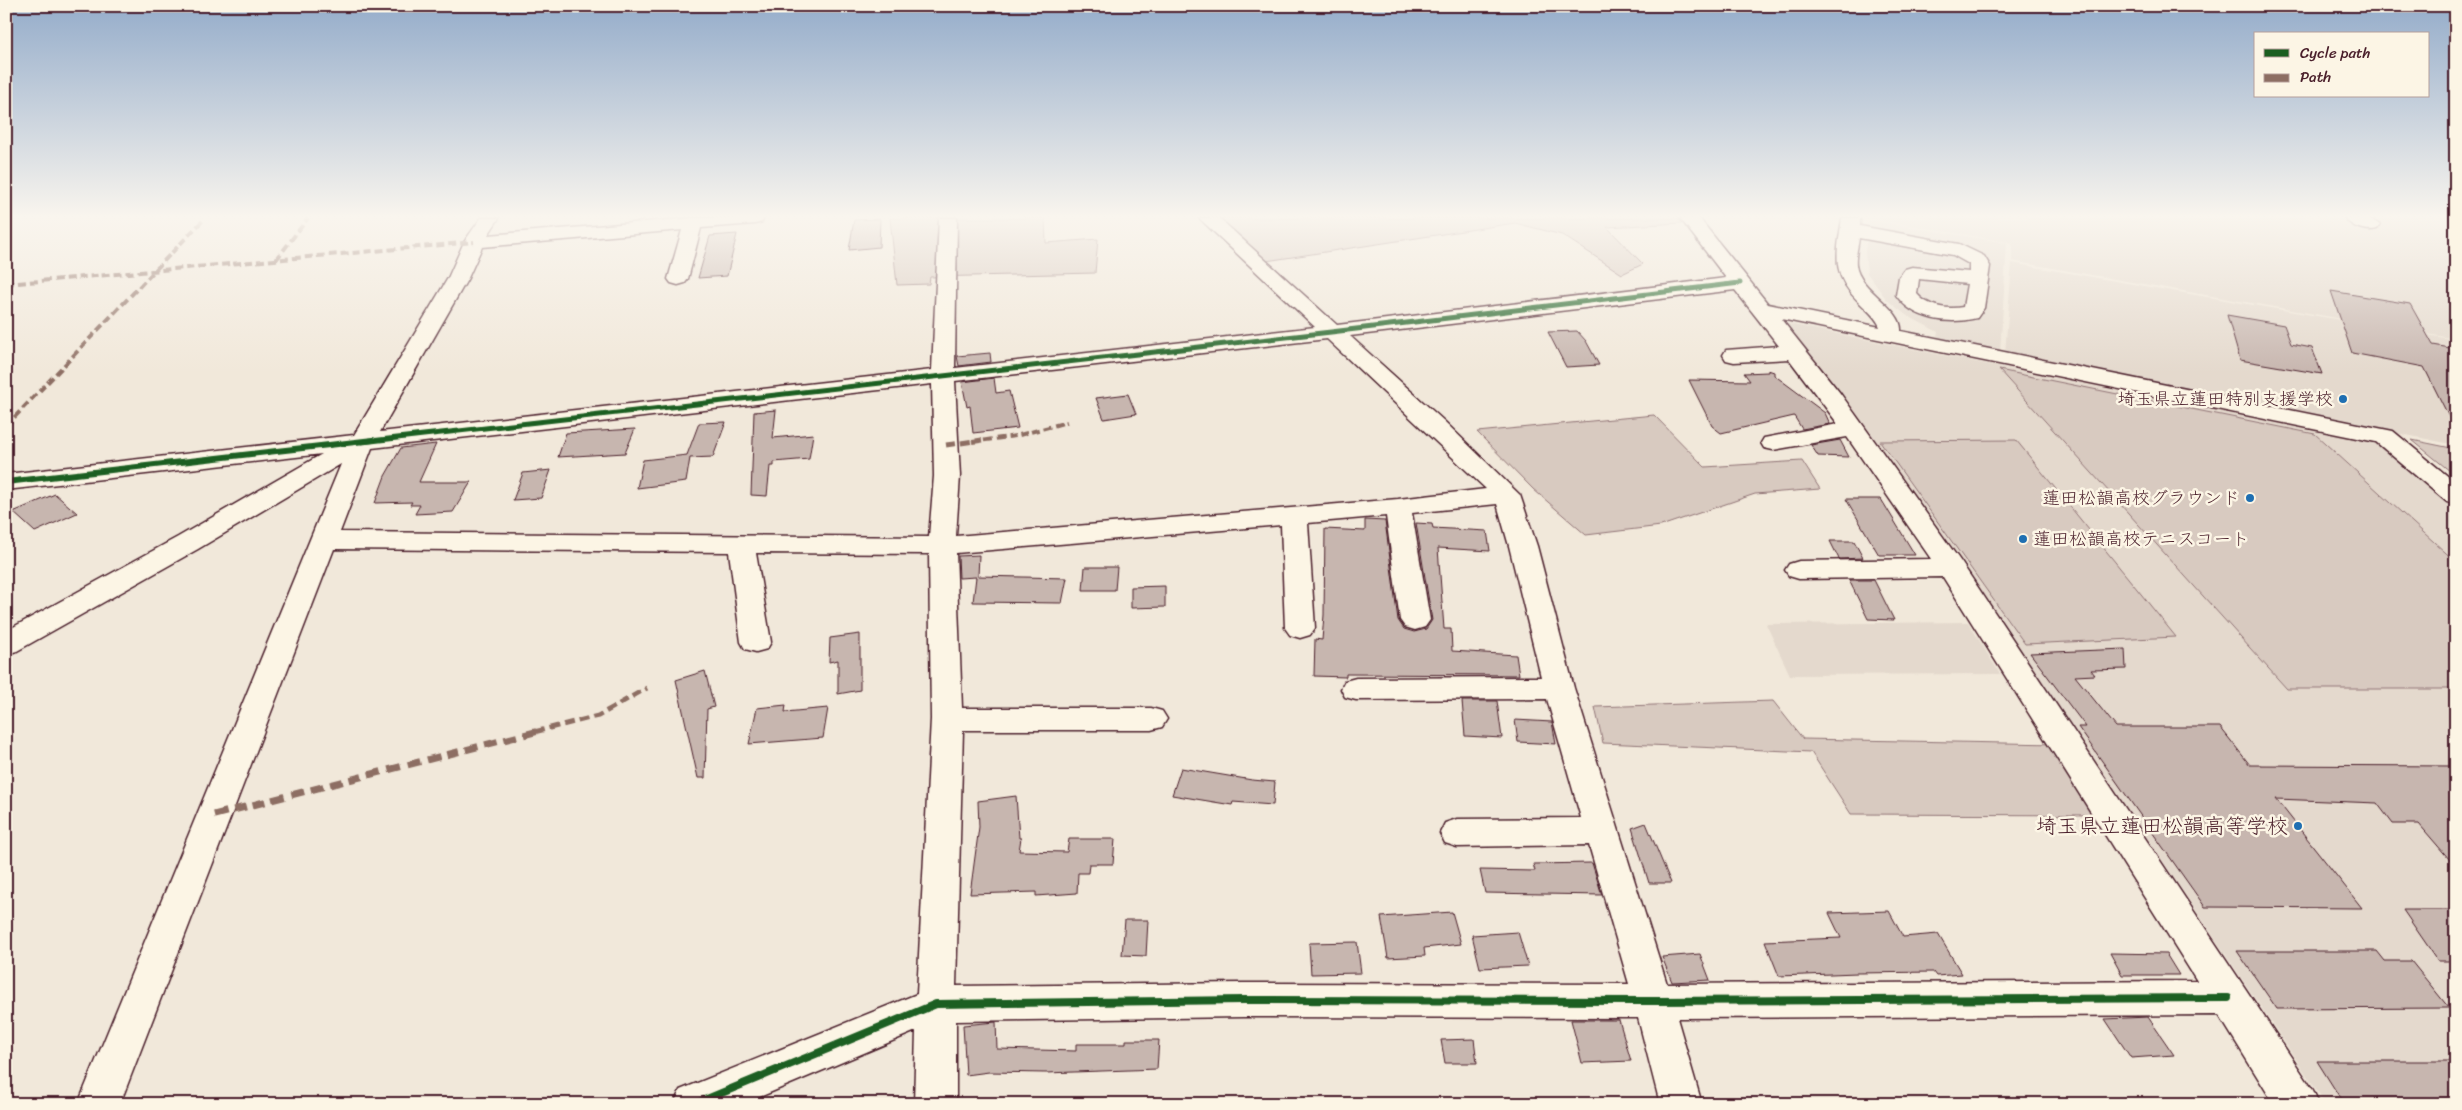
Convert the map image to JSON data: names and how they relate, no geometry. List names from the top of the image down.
{
  "places": [
    "埼玉県立蓮田特別支援学校",
    "蓮田松韻高校グラウンド",
    "蓮田松韻高校テニスコート",
    "埼玉県立蓮田松韻高等学校"
  ],
  "legend": ["Cycle path", "Path"]
}
